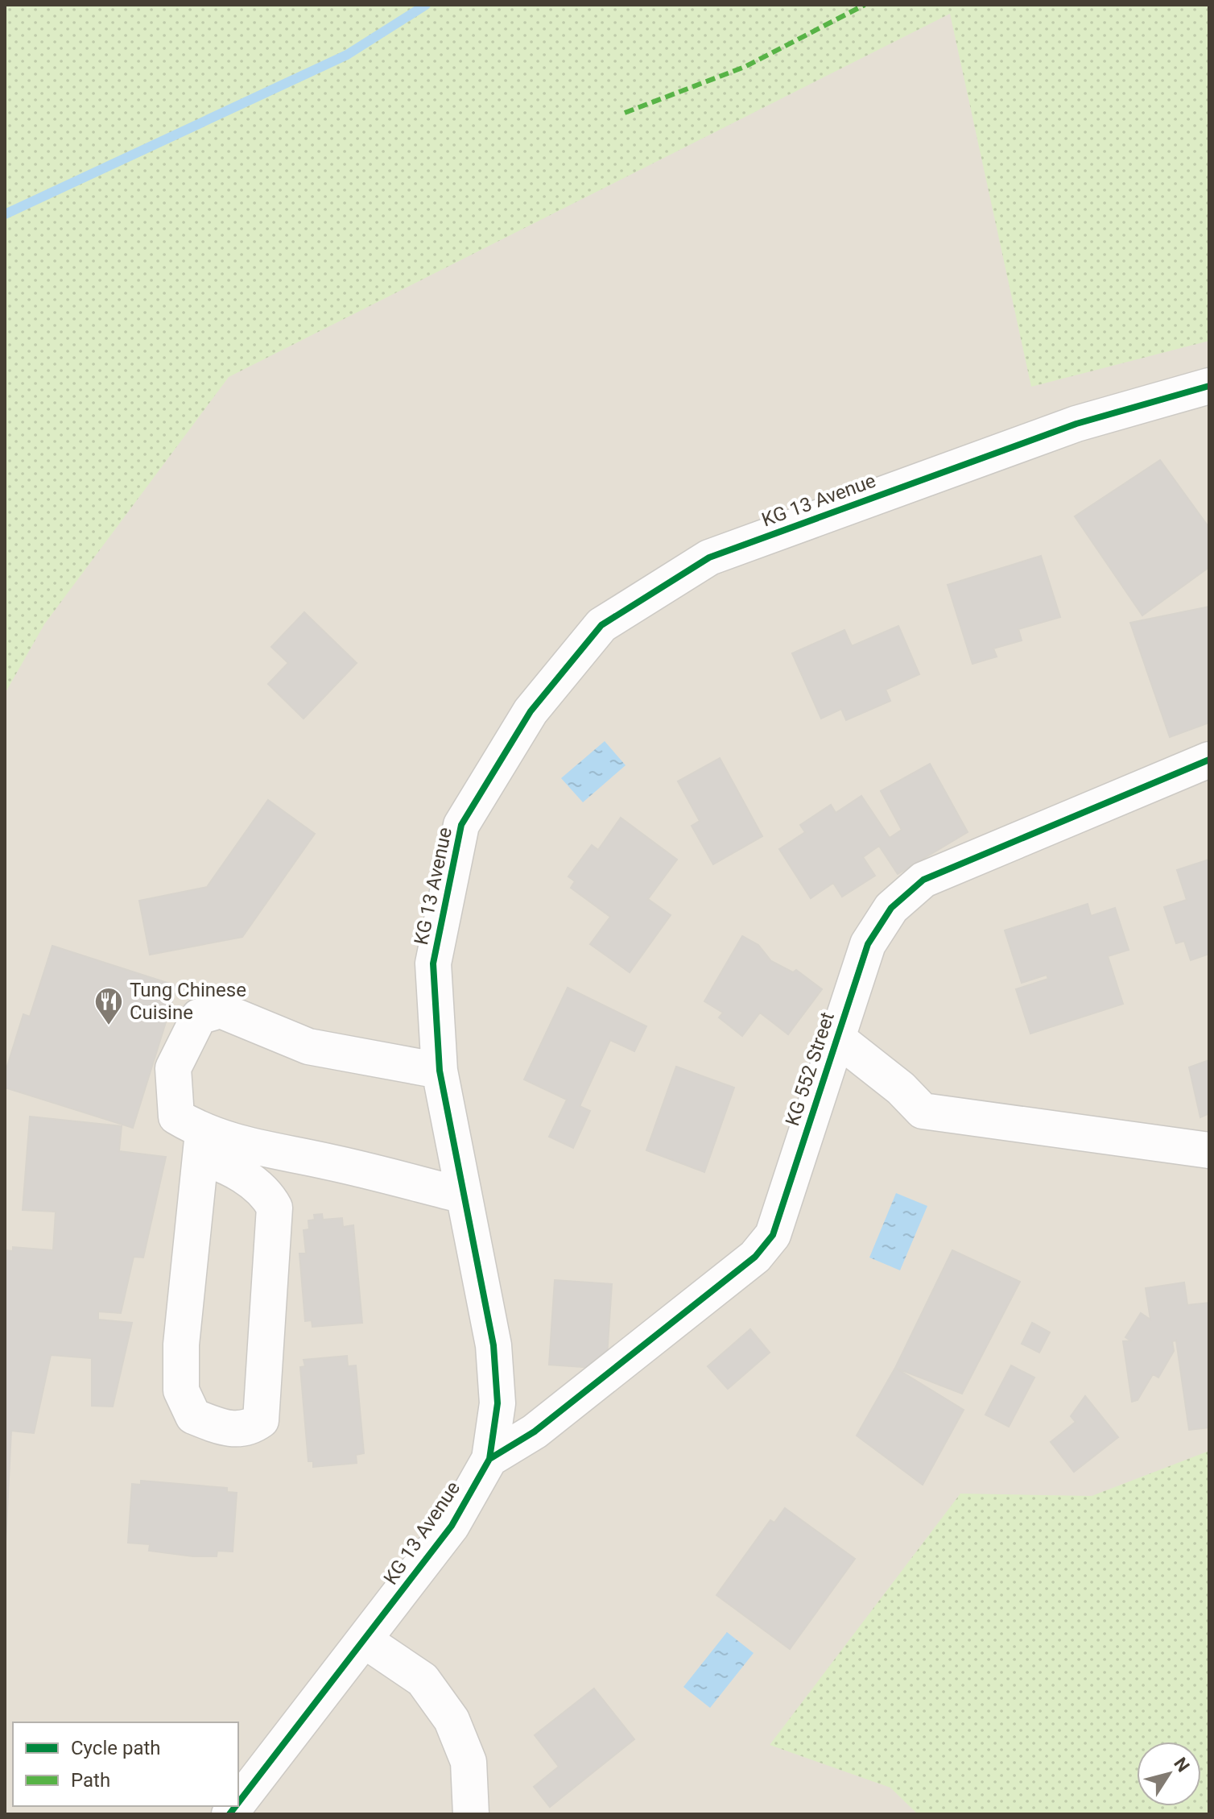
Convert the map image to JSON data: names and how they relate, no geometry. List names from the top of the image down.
{
  "streets": {
    "street": ["KG 13 Avenue", "KG 552 Street"]
  },
  "crossings": [
    ["KG 13 Avenue", "KG 552 Street"]
  ],
  "places": {
    "restaurant": ["Tung Chinese Cuisine"]
  },
  "legend": ["Cycle path", "Path"],
  "north": "top right"
}
